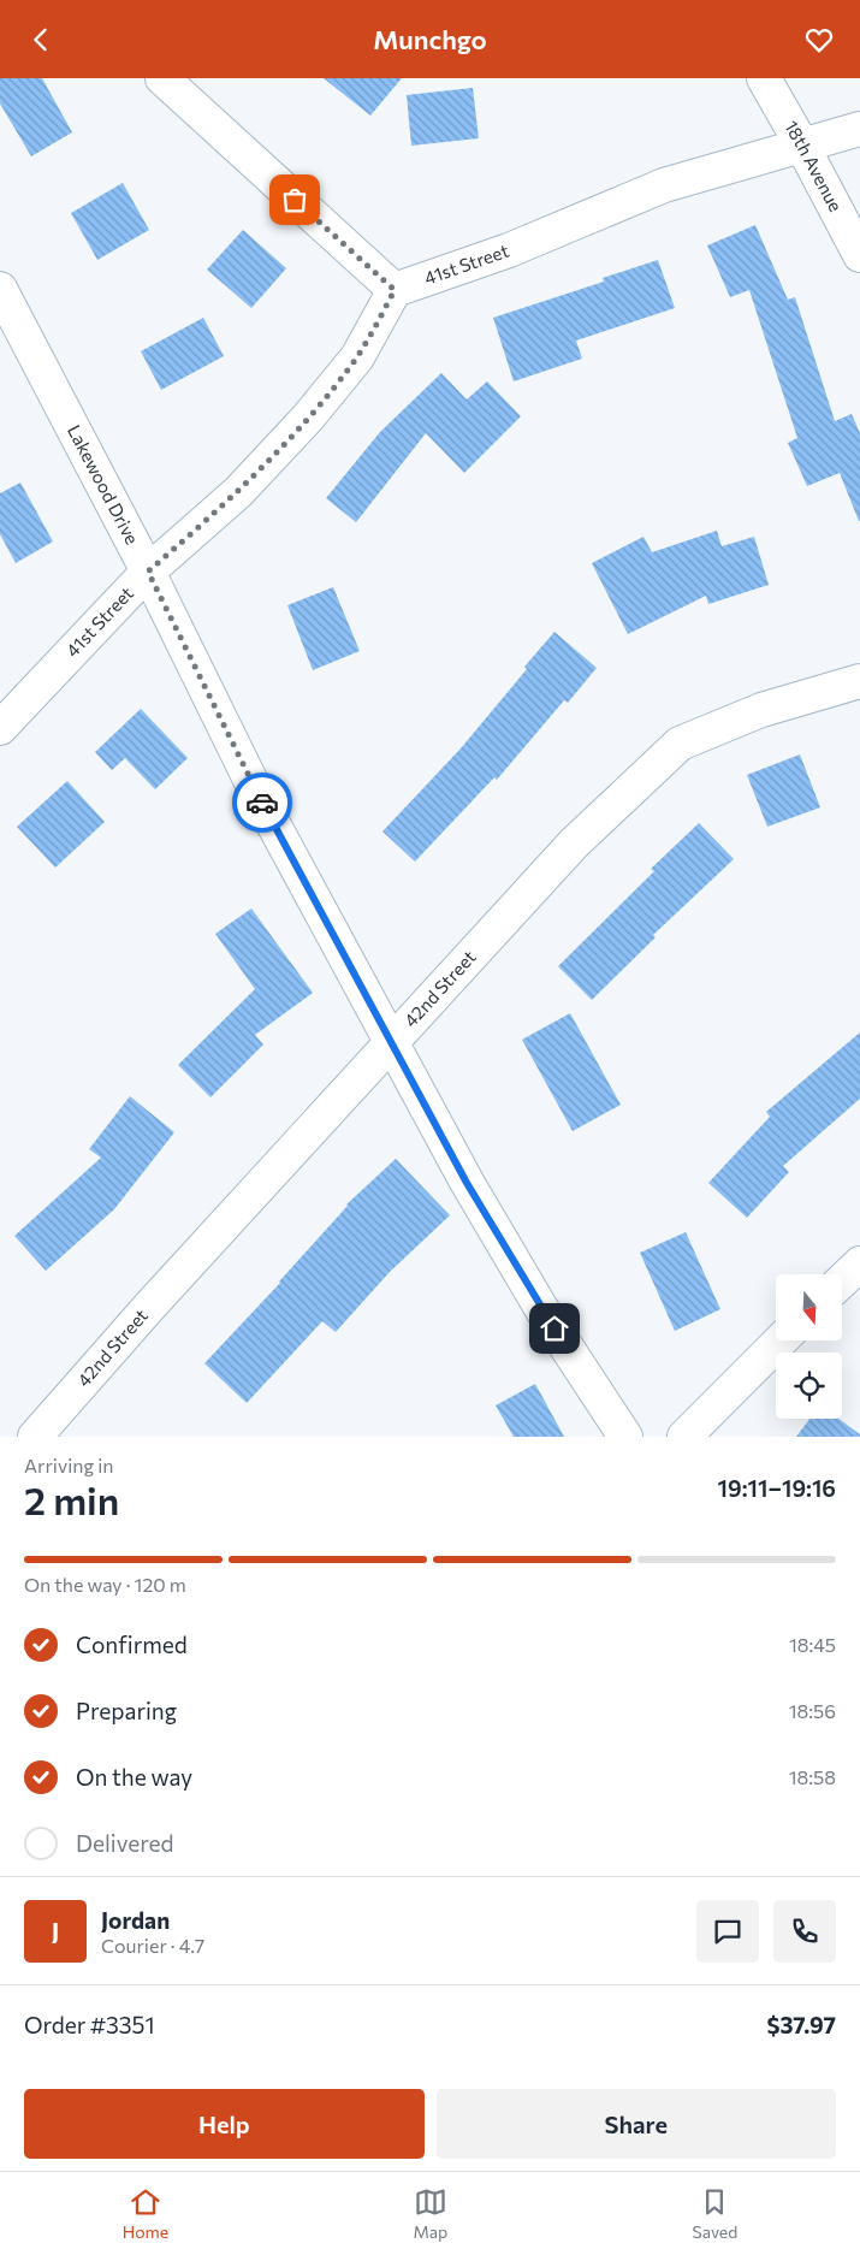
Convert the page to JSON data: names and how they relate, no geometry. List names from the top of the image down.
{
  "streets": {
    "street": [
      "18th Avenue",
      "41st Street",
      "Lakewood Drive",
      "42nd Street"
    ]
  },
  "crossings": [
    ["18th Avenue", "41st Street"],
    ["41st Street", "Lakewood Drive"],
    ["Lakewood Drive", "42nd Street"]
  ],
  "north": "bottom",
  "page": {
    "header": "Munchgo",
    "heading": ["2 min", "Arriving in", "19:11–19:16"],
    "panel": [
      "Jordan",
      "Courier · 4.7",
      "Order #3351",
      "$37.97"
    ],
    "bar": "On the way · 120 m",
    "list": [
      ["Confirmed", "18:45"],
      ["Preparing", "18:56"],
      ["On the way", "18:58"],
      "Delivered"
    ],
    "round": "J",
    "buttons": ["Help", "Share"],
    "tabs": ["Home", "Map", "Saved"]
  }
}
